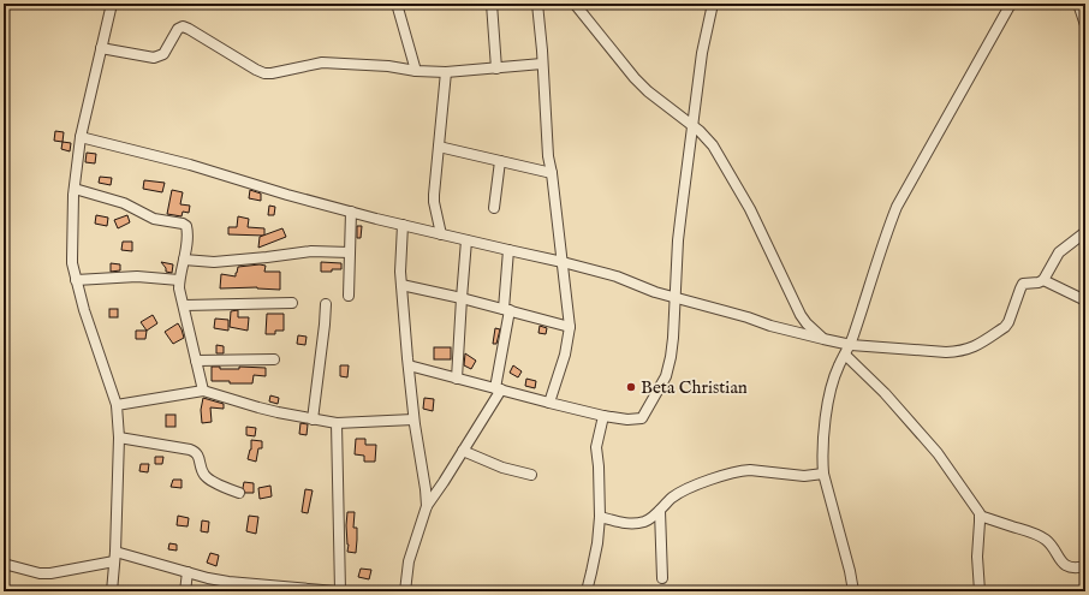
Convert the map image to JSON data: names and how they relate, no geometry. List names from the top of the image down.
{
  "places": ["Beta Christian"]
}
